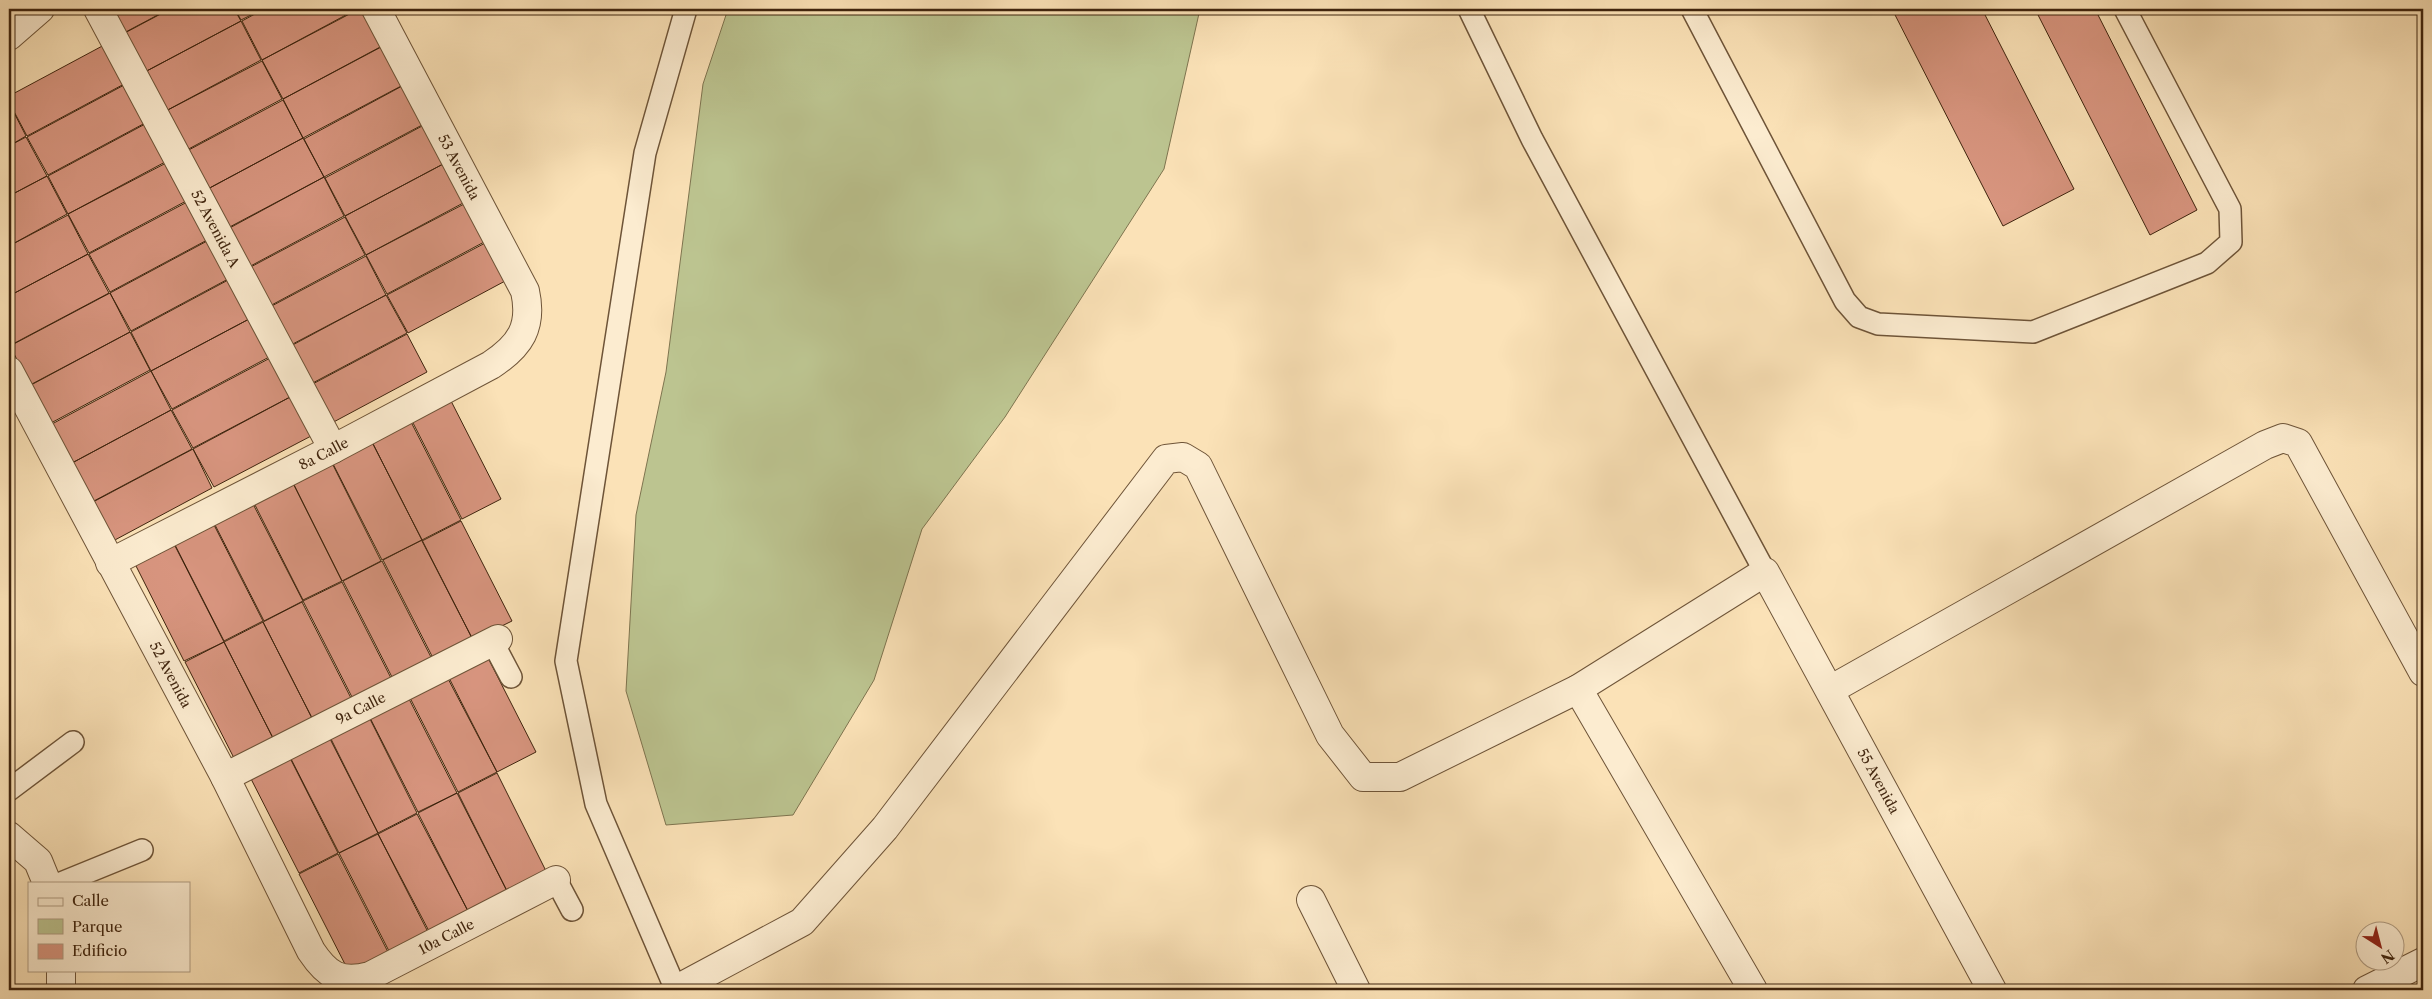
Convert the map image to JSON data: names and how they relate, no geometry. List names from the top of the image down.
{
  "streets": {
    "street": [
      "53 Avenida",
      "52 Avenida A",
      "8a Calle",
      "52 Avenida",
      "9a Calle",
      "55 Avenida",
      "10a Calle"
    ]
  },
  "crossings": [
    ["53 Avenida", "8a Calle"],
    ["52 Avenida A", "8a Calle"],
    ["8a Calle", "52 Avenida"],
    ["52 Avenida", "9a Calle"],
    ["52 Avenida", "10a Calle"]
  ],
  "legend": ["Calle", "Parque", "Edificio"],
  "north": "bottom right"
}
